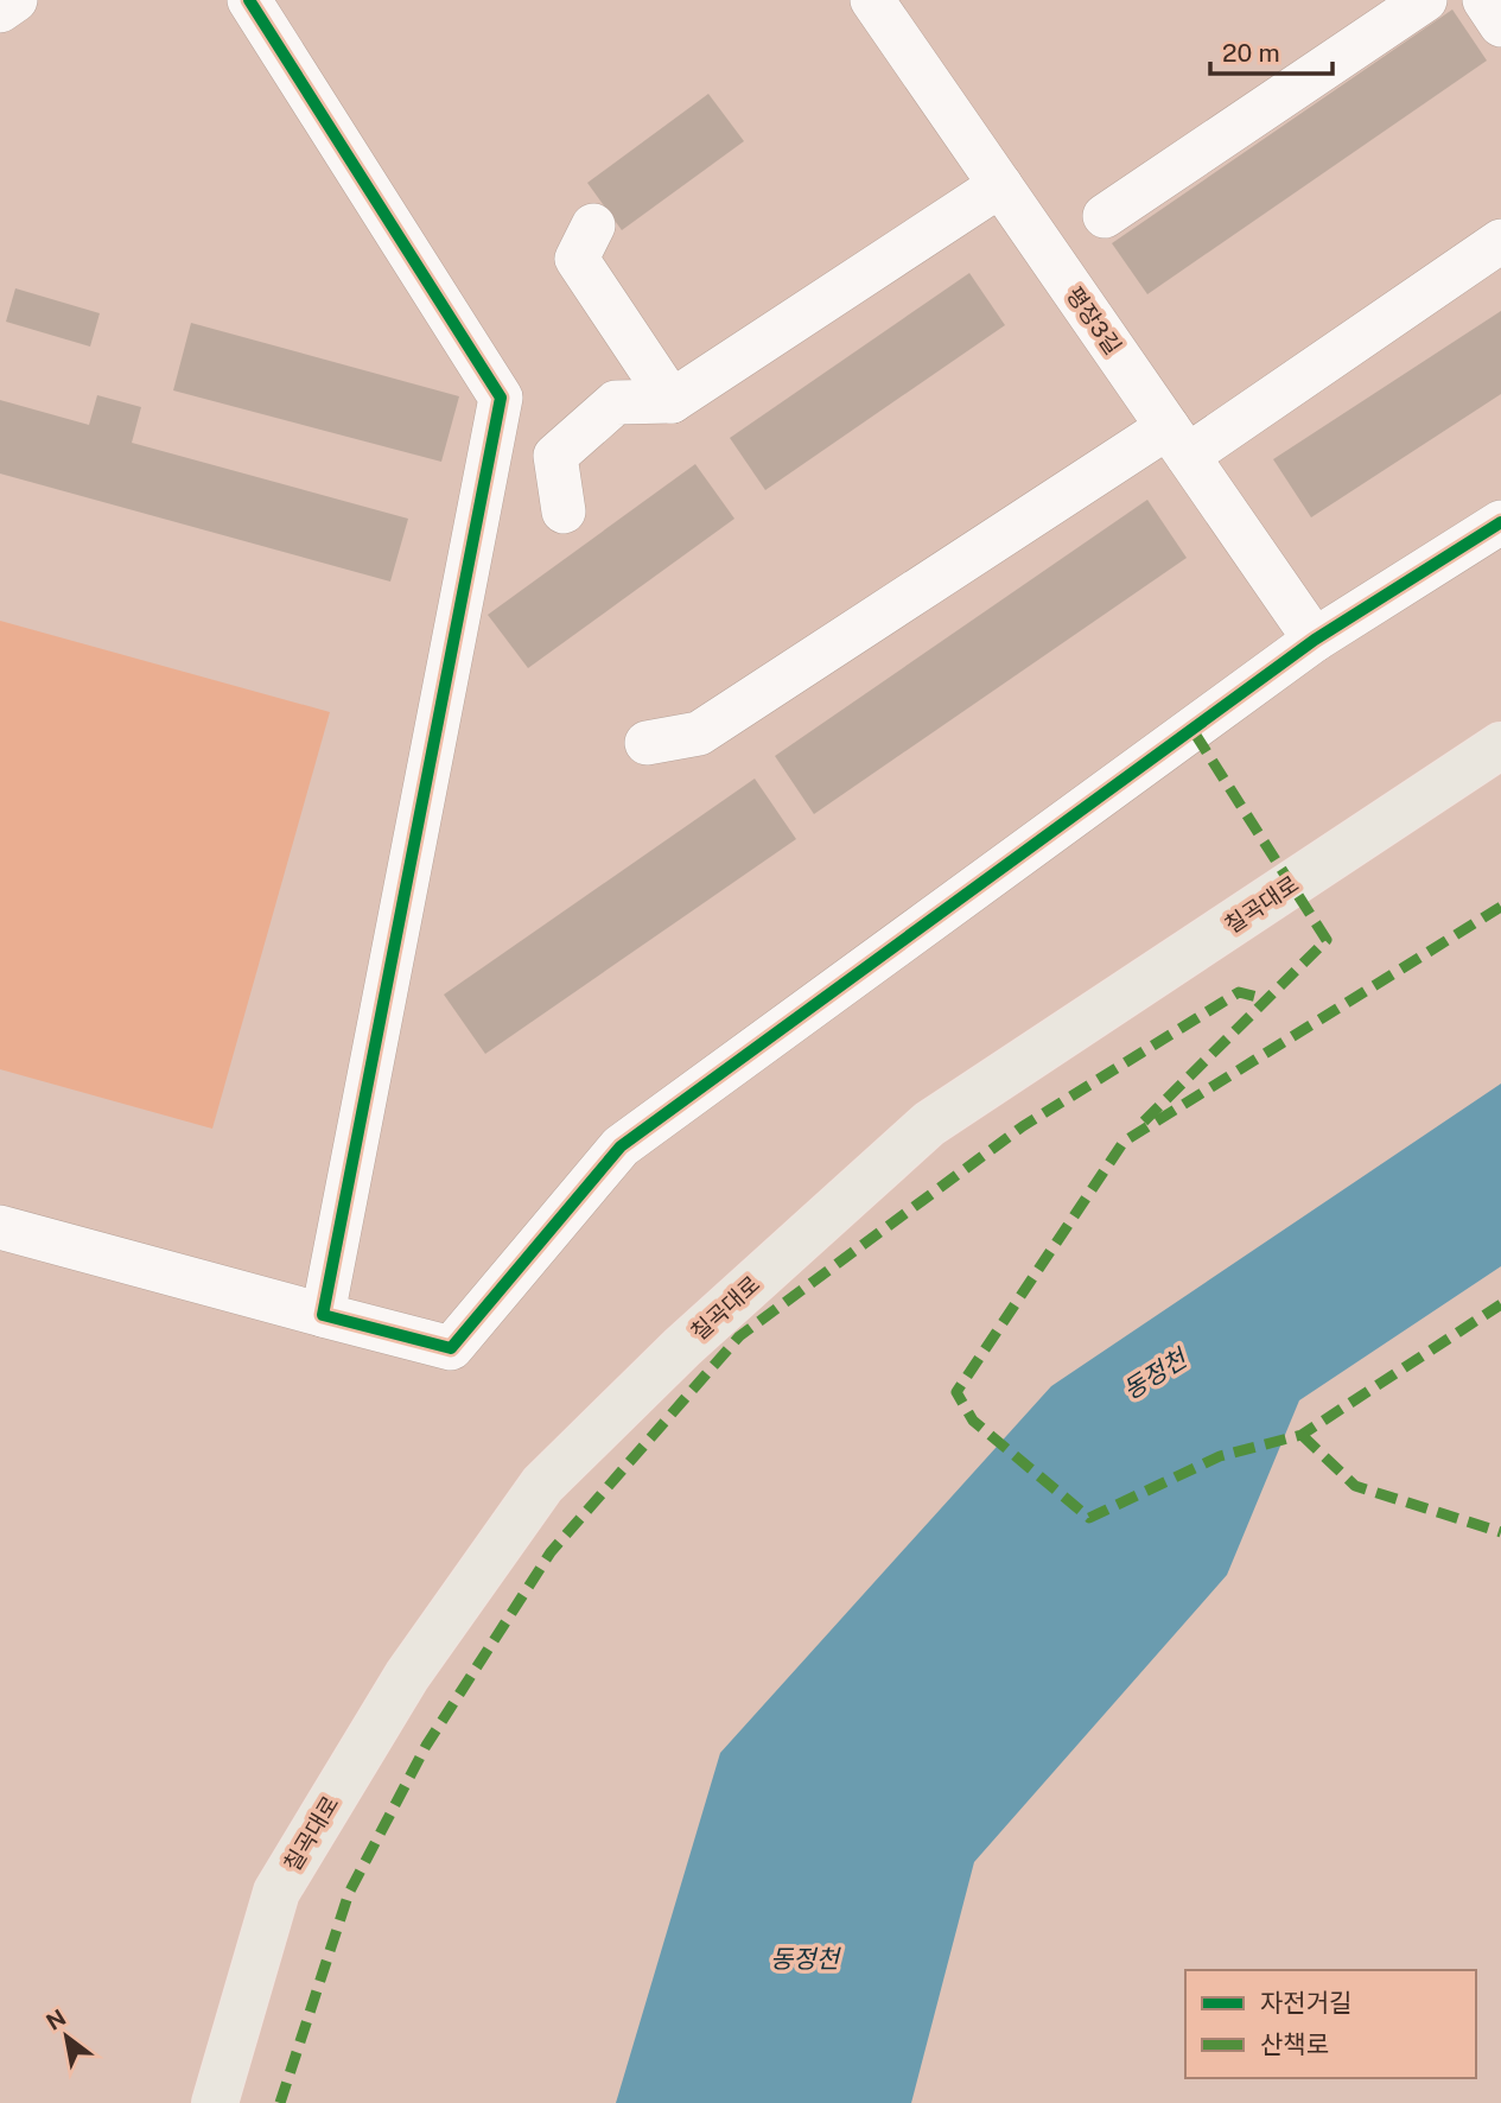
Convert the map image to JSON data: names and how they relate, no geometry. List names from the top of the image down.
{
  "streets": {
    "main road": ["칠곡대로"],
    "street": ["평장3길"]
  },
  "water": ["동정천"],
  "legend": ["자전거길", "산책로"],
  "scale_bar": "20 m",
  "north": "top left"
}
